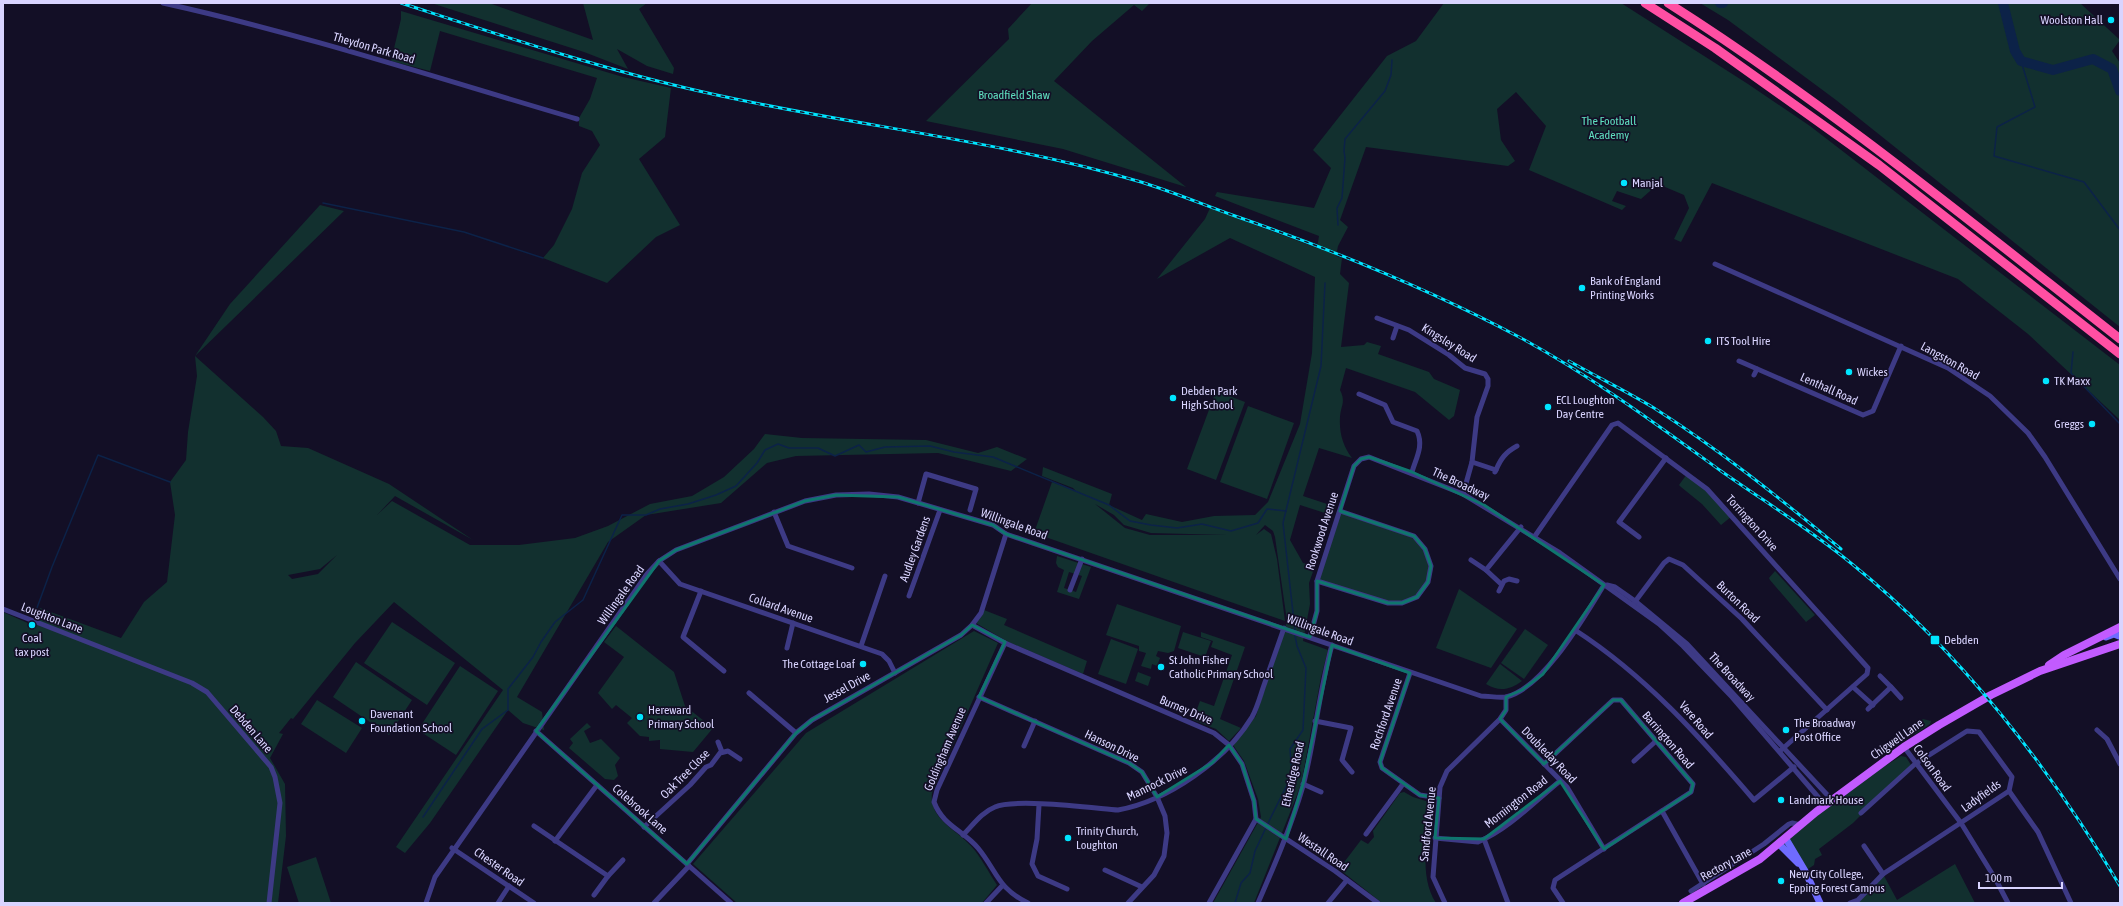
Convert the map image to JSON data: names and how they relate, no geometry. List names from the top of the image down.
{
  "streets": {
    "main road": ["Chigwell Lane", "Rectory Lane"],
    "street": [
      "Theydon Park Road",
      "Kingsley Road",
      "Langston Road",
      "Lenthall Road",
      "The Broadway",
      "Torrington Drive",
      "Willingale Road",
      "Rookwood Avenue",
      "Audley Gardens",
      "Burton Road",
      "Collard Avenue",
      "Loughton Lane",
      "Jessel Drive",
      "Burney Drive",
      "Rochford Avenue",
      "Vere Road",
      "Debden Lane",
      "Barrington Road",
      "Hanson Drive",
      "Goldingham Avenue",
      "Doubleday Road",
      "Colson Road",
      "Oak Tree Close",
      "Etheridge Road",
      "Mannock Drive",
      "Ladyfields",
      "Mornington Road",
      "Colebrook Lane",
      "Sandford Avenue",
      "Westall Road",
      "Chester Road"
    ]
  },
  "crossings": [
    ["Kingsley Road", "The Broadway"],
    ["Langston Road", "Lenthall Road"],
    ["The Broadway", "Torrington Drive"],
    ["The Broadway", "Willingale Road"],
    ["The Broadway", "Rookwood Avenue"],
    ["The Broadway", "Burton Road"],
    ["The Broadway", "Vere Road"],
    ["The Broadway", "Chigwell Lane"],
    ["Torrington Drive", "Burton Road"],
    ["Willingale Road", "Rookwood Avenue"],
    ["Willingale Road", "Audley Gardens"],
    ["Willingale Road", "Collard Avenue"],
    ["Willingale Road", "Jessel Drive"],
    ["Willingale Road", "Rochford Avenue"],
    ["Willingale Road", "Vere Road"],
    ["Willingale Road", "Etheridge Road"],
    ["Willingale Road", "Mannock Drive"],
    ["Willingale Road", "Colebrook Lane"],
    ["Willingale Road", "Sandford Avenue"],
    ["Willingale Road", "Chester Road"],
    ["Audley Gardens", "Collard Avenue"],
    ["Collard Avenue", "Jessel Drive"],
    ["Loughton Lane", "Debden Lane"],
    ["Jessel Drive", "Burney Drive"],
    ["Jessel Drive", "Colebrook Lane"],
    ["Burney Drive", "Goldingham Avenue"],
    ["Burney Drive", "Mannock Drive"],
    ["Burney Drive", "Westall Road"],
    ["Rochford Avenue", "Sandford Avenue"],
    ["Chigwell Lane", "Colson Road"],
    ["Chigwell Lane", "Rectory Lane"],
    ["Barrington Road", "Doubleday Road"],
    ["Hanson Drive", "Goldingham Avenue"],
    ["Hanson Drive", "Mannock Drive"],
    ["Goldingham Avenue", "Mannock Drive"],
    ["Doubleday Road", "Mornington Road"],
    ["Doubleday Road", "Sandford Avenue"],
    ["Colson Road", "Ladyfields"],
    ["Oak Tree Close", "Colebrook Lane"],
    ["Etheridge Road", "Westall Road"],
    ["Mornington Road", "Sandford Avenue"]
  ],
  "parks": ["Broadfield Shaw", "The Football Academy"],
  "places": {
    "other": [
      "Woolston Hall",
      "Manjal",
      "Bank of England Printing Works",
      "ITS Tool Hire",
      "Wickes",
      "TK Maxx",
      "Debden Park High School",
      "ECL Loughton Day Centre",
      "Greggs",
      "Coal tax post",
      "The Cottage Loaf",
      "St John Fisher Catholic Primary School",
      "Hereward Primary School",
      "Davenant Foundation School",
      "The Broadway Post Office",
      "Landmark House",
      "Trinity Church, Loughton",
      "New City College, Epping Forest Campus"
    ],
    "transit": ["Debden"]
  },
  "scale_bar": "100 m"
}
